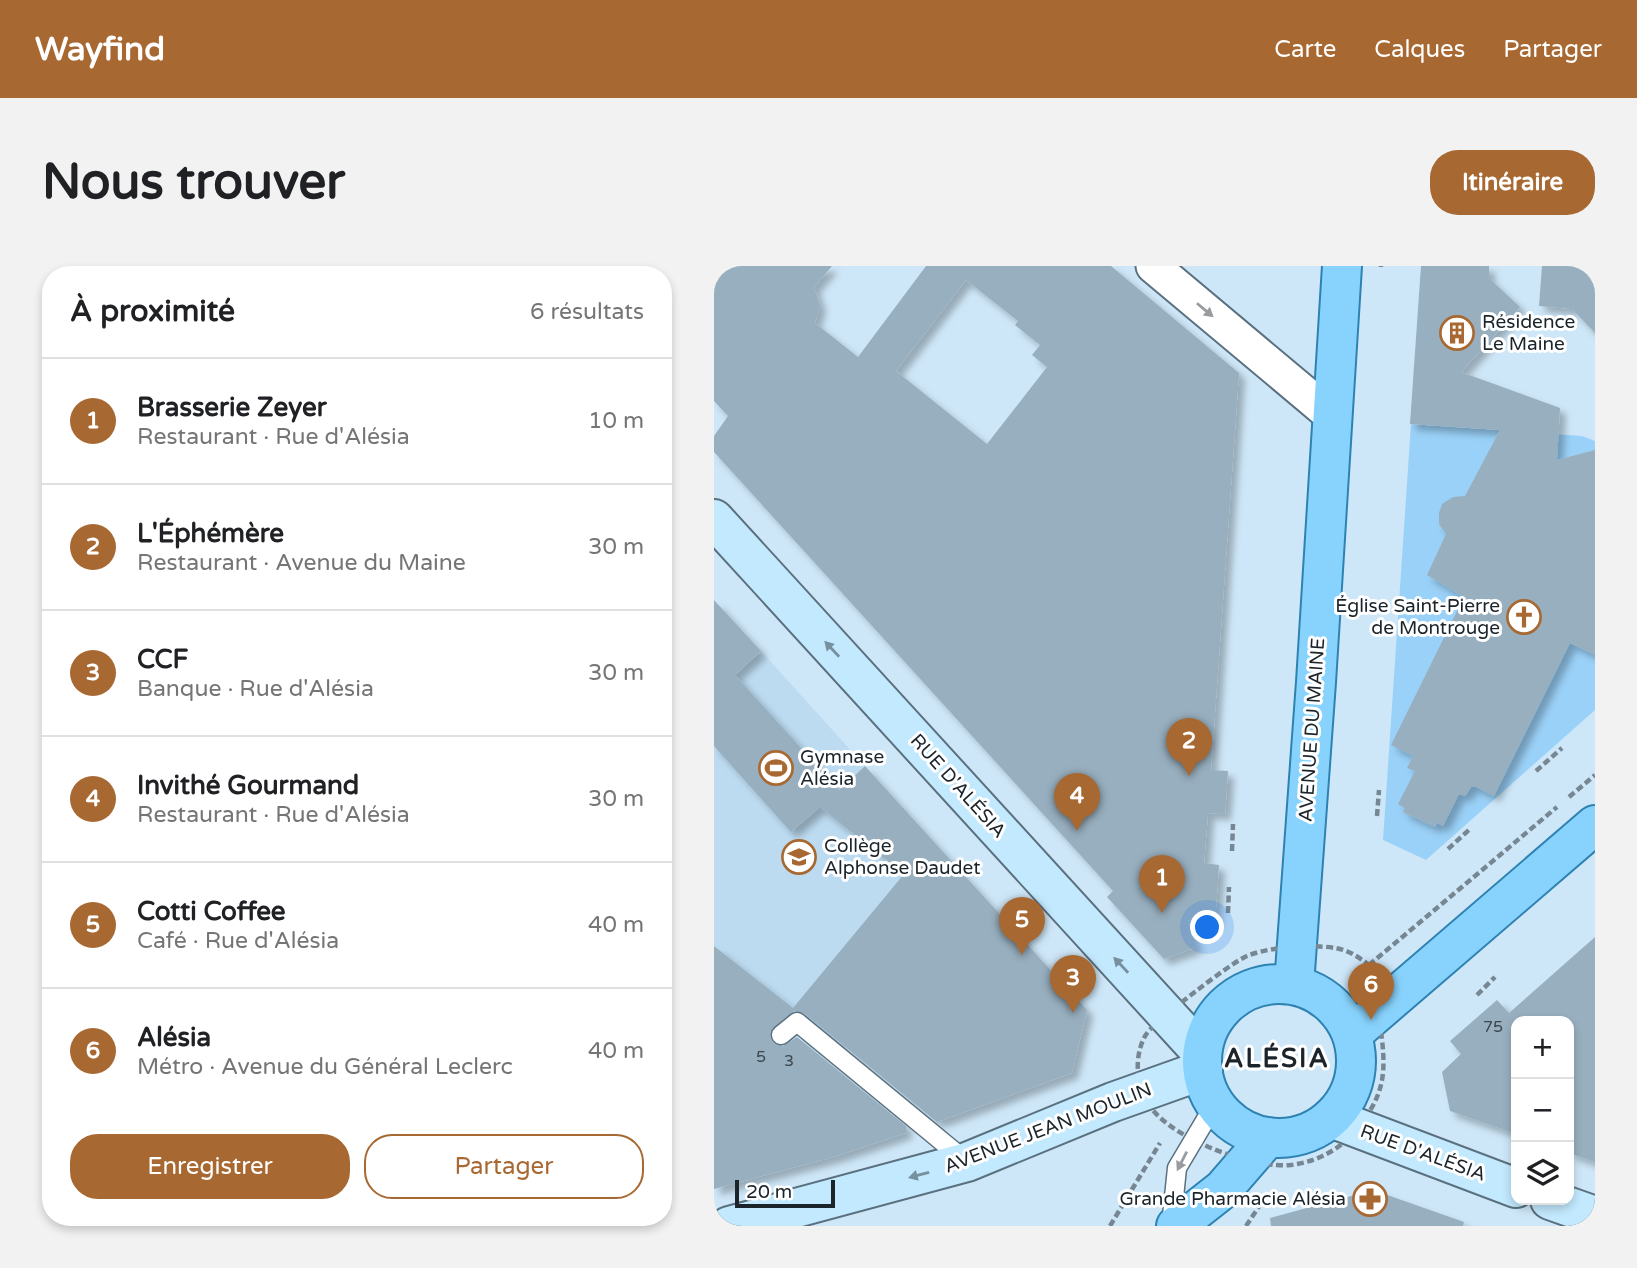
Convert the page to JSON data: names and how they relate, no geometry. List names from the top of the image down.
{
  "streets": {
    "main road": ["AVENUE DU MAINE", "RUE D'ALÉSIA", "AVENUE JEAN MOULIN"]
  },
  "crossings": [
    ["AVENUE DU MAINE", "RUE D'ALÉSIA"],
    ["AVENUE DU MAINE", "AVENUE JEAN MOULIN"],
    ["RUE D'ALÉSIA", "AVENUE JEAN MOULIN"]
  ],
  "one_way": ["RUE D'ALÉSIA", "AVENUE JEAN MOULIN"],
  "districts": ["ALÉSIA"],
  "places": {
    "building": ["Résidence Le Maine"],
    "church": ["Église Saint-Pierre de Montrouge"],
    "sports": ["Gymnase Alésia"],
    "school or university": ["Collège Alphonse Daudet"],
    "pharmacy": ["Grande Pharmacie Alésia"]
  },
  "house_numbers": ["75", "5", "3"],
  "scale_bar": "20 m",
  "page": {
    "header": "Wayfind",
    "nav": ["Carte", "Calques", "Partager"],
    "buttons": [
      "Itinéraire",
      ["Enregistrer", "Partager"]
    ],
    "title": "Nous trouver",
    "heading": ["À proximité", "6 résultats"],
    "list": [
      {
        "mark": "1",
        "name": "Brasserie Zeyer",
        "note": "Restaurant · Rue d'Alésia",
        "value": "10 m"
      },
      {
        "mark": "2",
        "name": "L'Éphémère",
        "note": "Restaurant · Avenue du Maine",
        "value": "30 m"
      },
      {
        "mark": "3",
        "name": "CCF",
        "note": "Banque · Rue d'Alésia",
        "value": "30 m"
      },
      {
        "mark": "4",
        "name": "Invithé Gourmand",
        "note": "Restaurant · Rue d'Alésia",
        "value": "30 m"
      },
      {
        "mark": "5",
        "name": "Cotti Coffee",
        "note": "Café · Rue d'Alésia",
        "value": "40 m"
      },
      {
        "mark": "6",
        "name": "Alésia",
        "note": "Métro · Avenue du Général Leclerc",
        "value": "40 m"
      }
    ],
    "pins": [
      "2",
      "4",
      "1",
      "5",
      "3",
      "6"
    ],
    "map_buttons": ["+", "−"],
    "scale": "20 m"
  }
}
